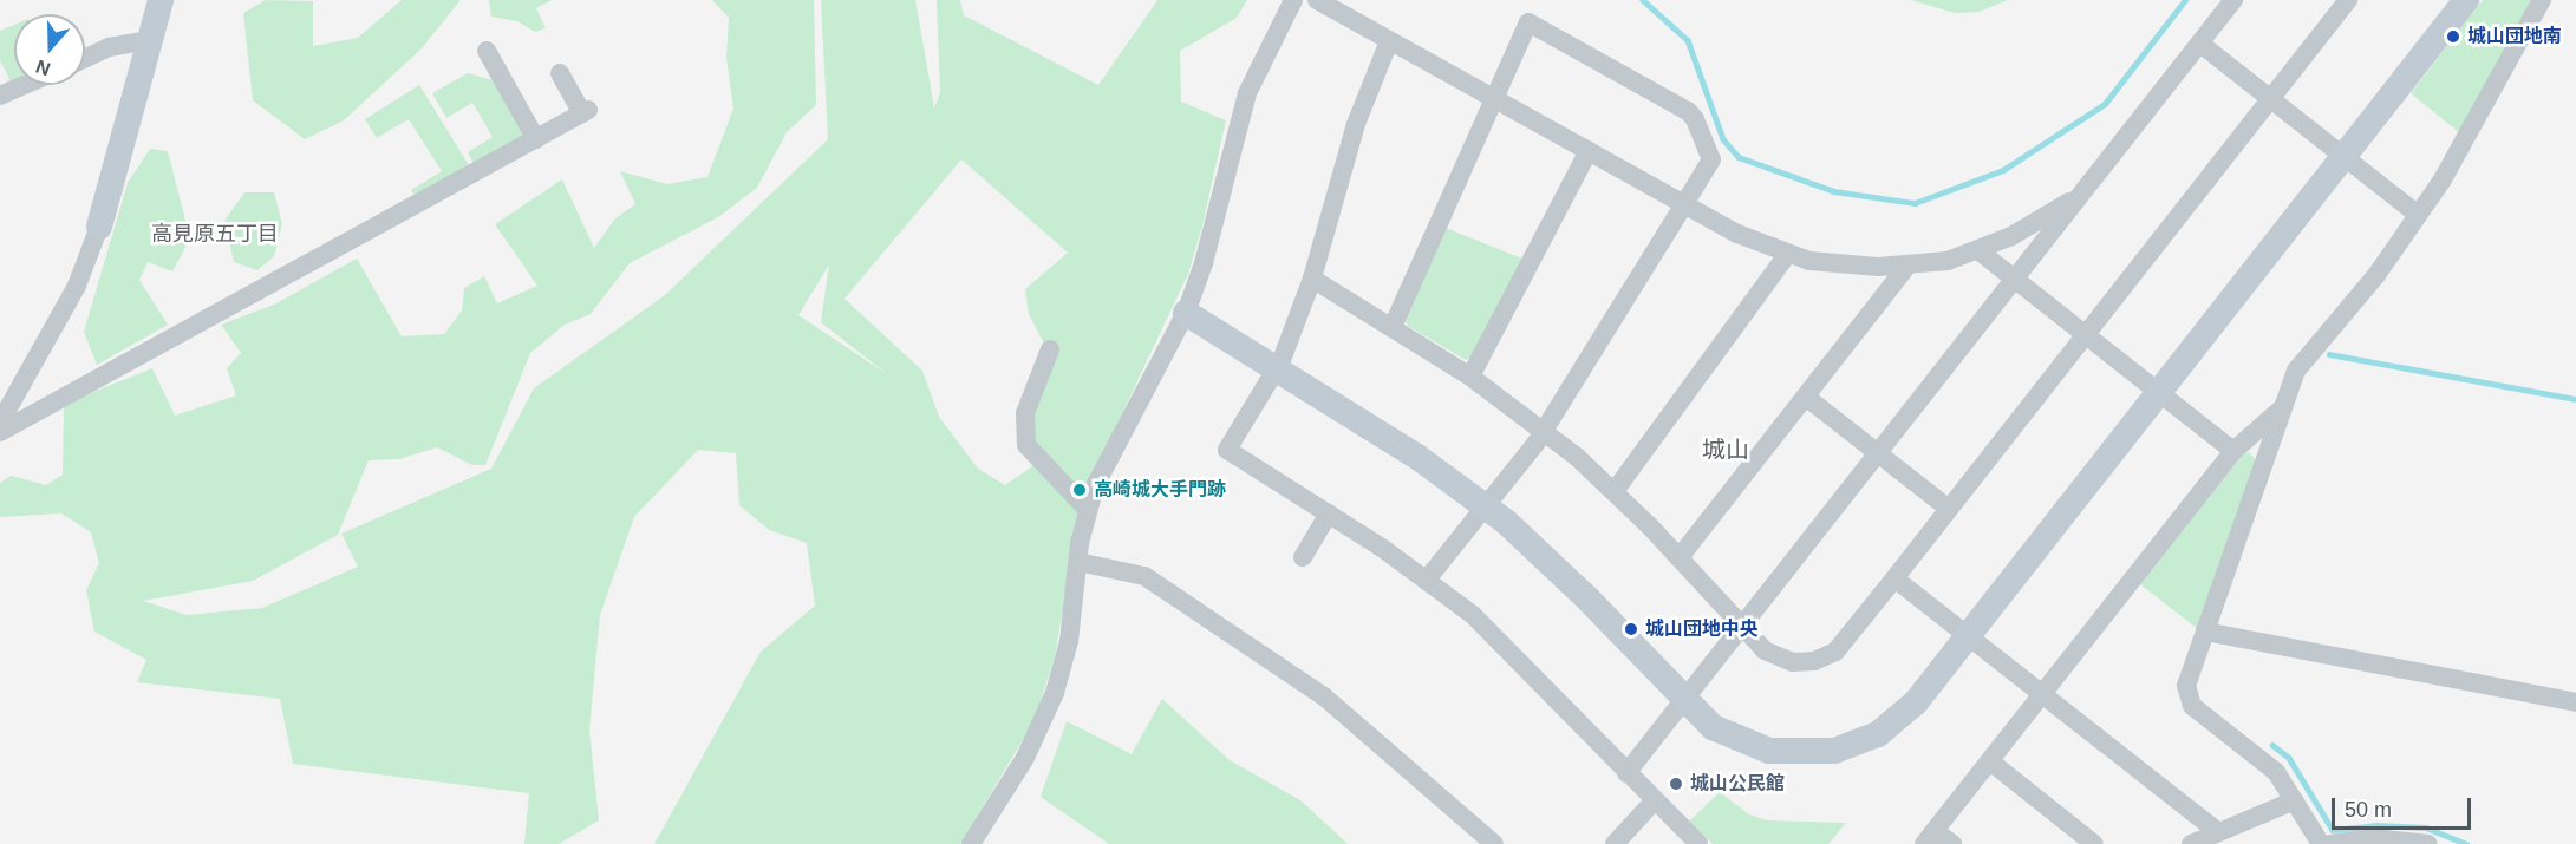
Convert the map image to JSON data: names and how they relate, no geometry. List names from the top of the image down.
{
  "districts": ["高見原五丁目", "城山"],
  "places": [
    "城山団地南",
    "高崎城大手門跡",
    "城山団地中央",
    "城山公民館"
  ],
  "scale_bar": "50 m",
  "north": "bottom"
}
